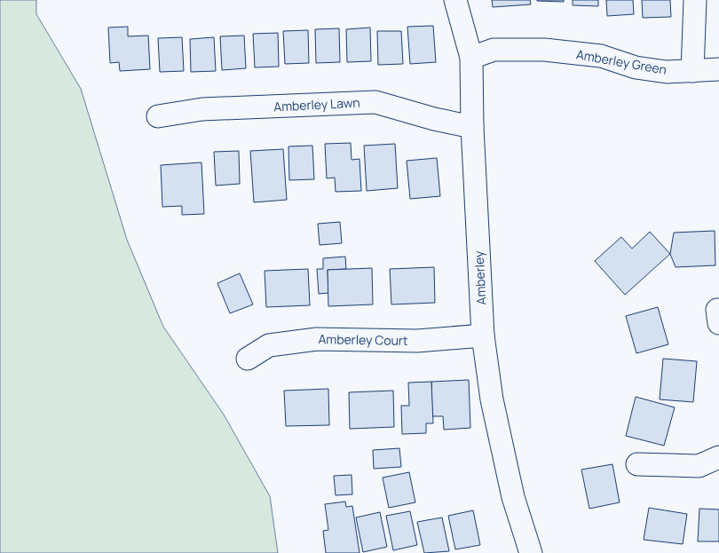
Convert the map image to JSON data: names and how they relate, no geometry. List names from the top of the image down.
{
  "streets": {
    "street": [
      "Amberley Green",
      "Amberley Lawn",
      "Amberley",
      "Amberley Court"
    ]
  },
  "crossings": [
    ["Amberley Green", "Amberley"],
    ["Amberley Lawn", "Amberley"],
    ["Amberley", "Amberley Court"]
  ]
}
